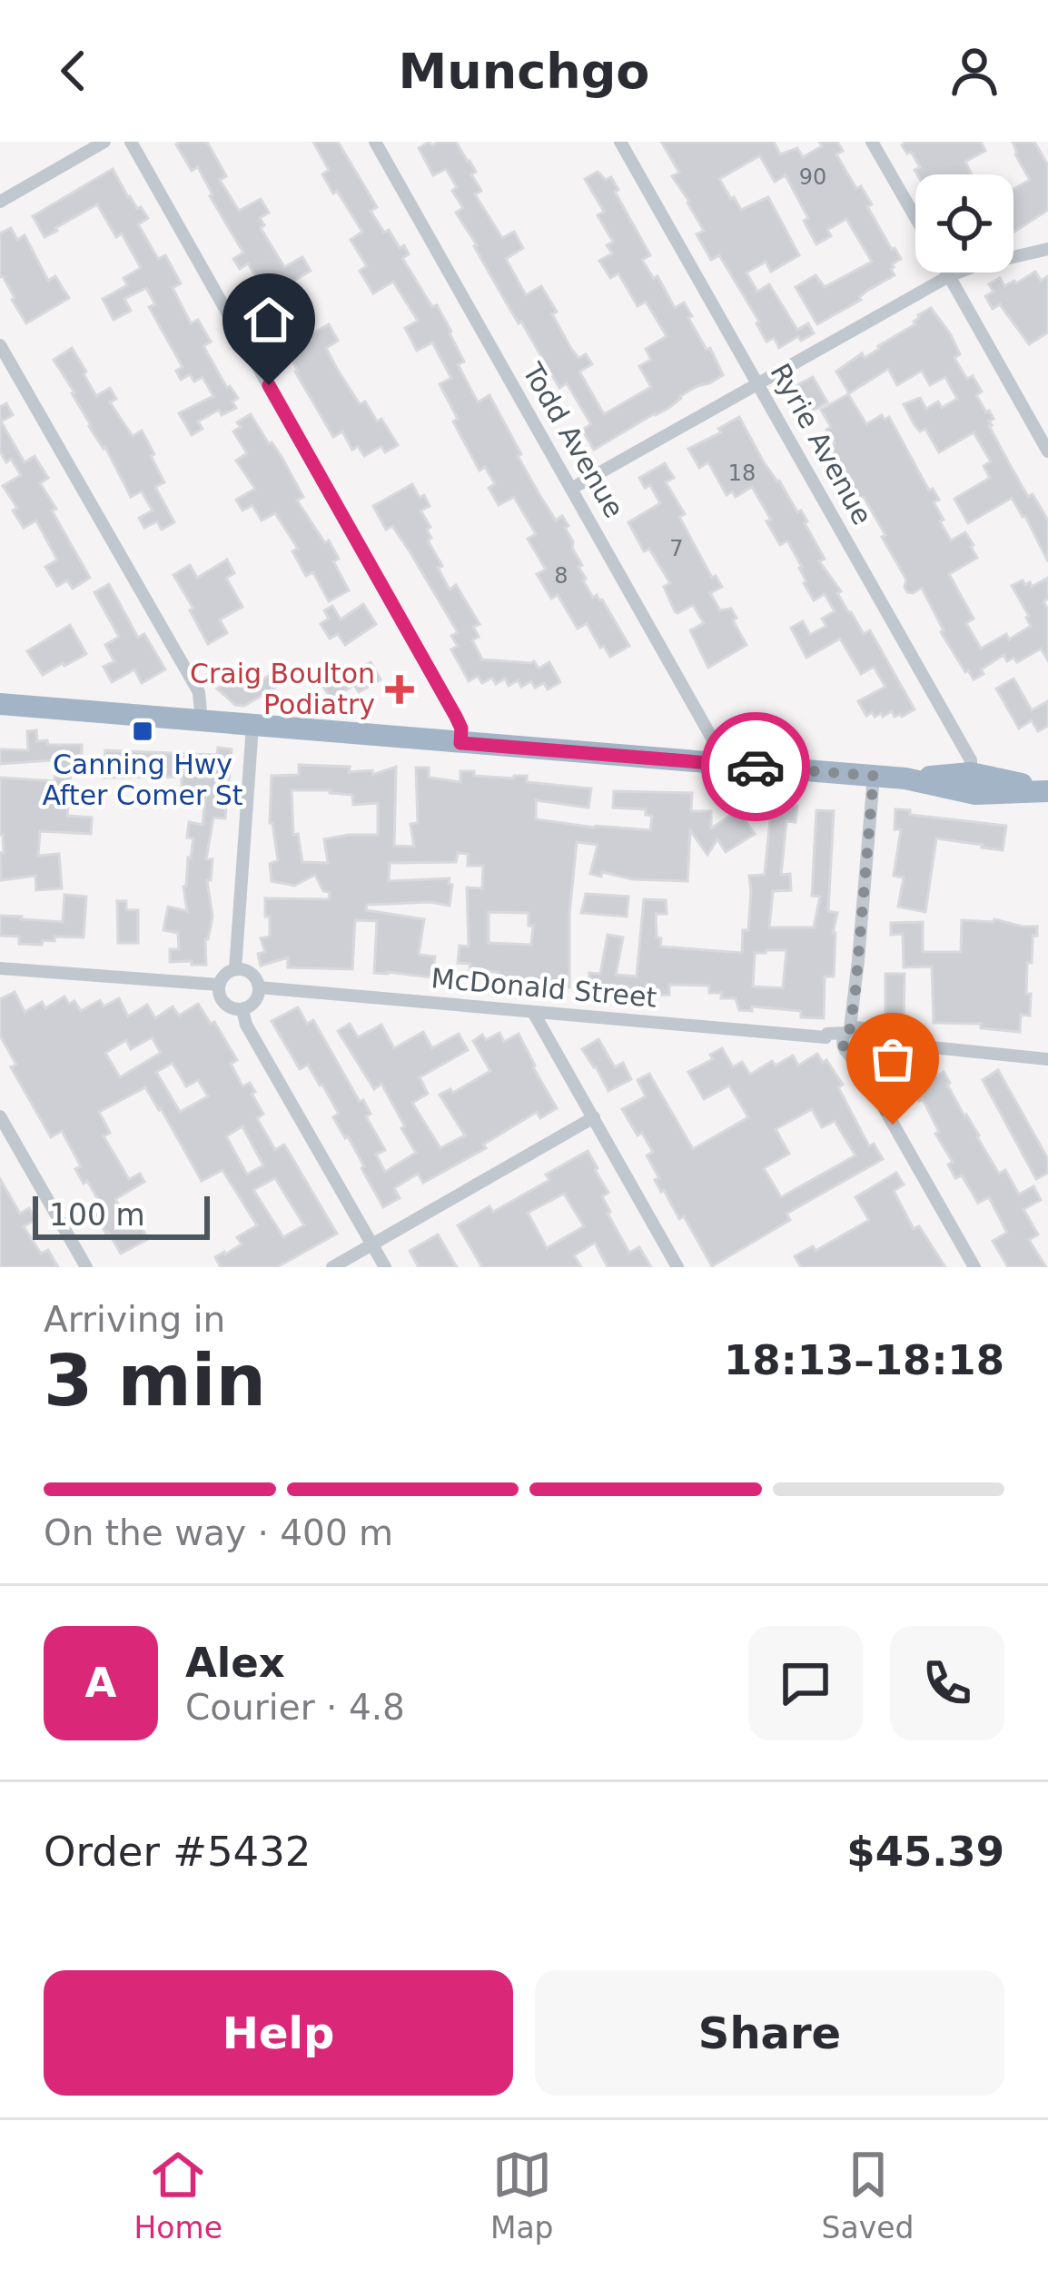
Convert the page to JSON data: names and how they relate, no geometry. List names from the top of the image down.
{
  "streets": {
    "street": ["Todd Avenue", "Ryrie Avenue", "McDonald Street"]
  },
  "places": {
    "health": ["Craig Boulton Podiatry"],
    "transit": ["Canning Hwy After Comer St"]
  },
  "house_numbers": [
    "90",
    "18",
    "7",
    "8"
  ],
  "scale_bar": "100 m",
  "page": {
    "header": "Munchgo",
    "scale": "100 m",
    "heading": ["3 min", "Arriving in", "18:13–18:18"],
    "panel": [
      "Alex",
      "Courier · 4.8",
      "Order #5432",
      "$45.39"
    ],
    "bar": "On the way · 400 m",
    "round": "A",
    "buttons": ["Help", "Share"],
    "tabs": ["Home", "Map", "Saved"]
  }
}
